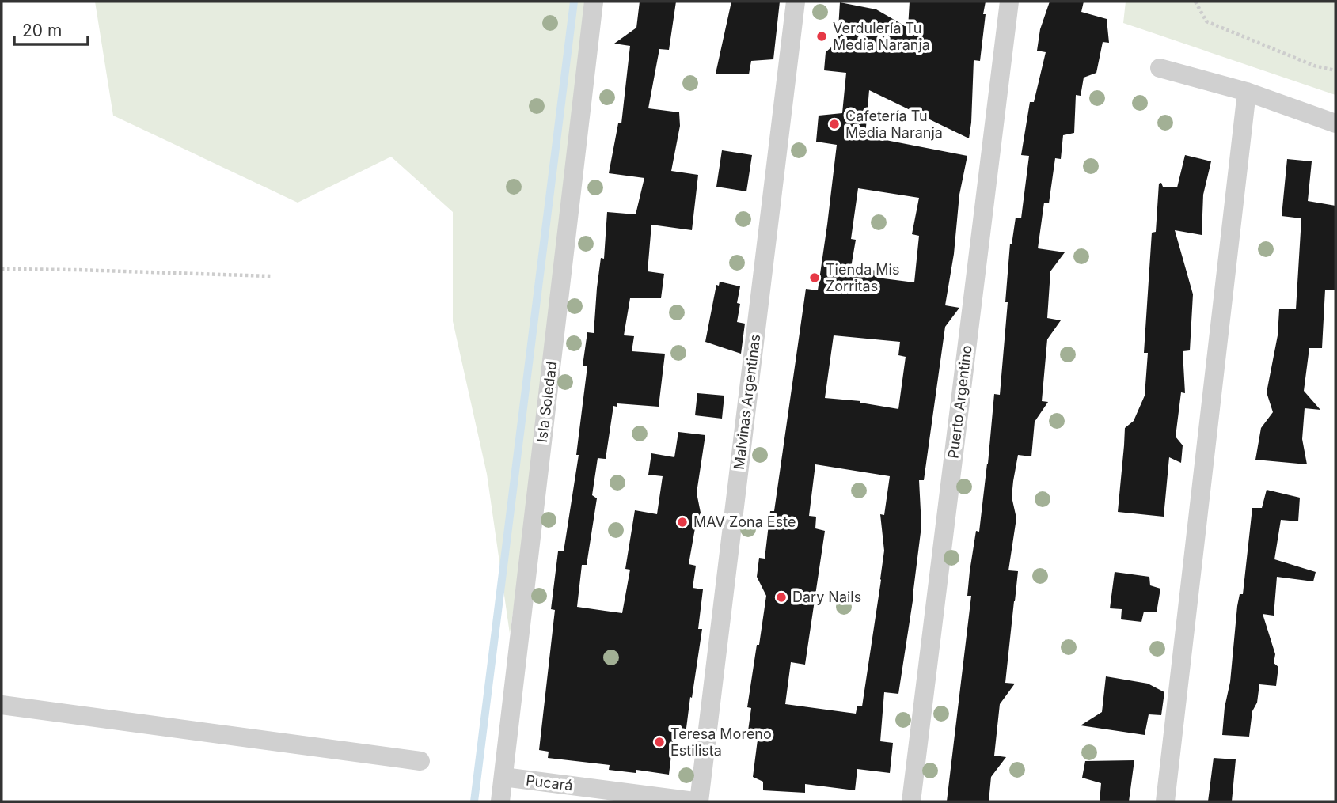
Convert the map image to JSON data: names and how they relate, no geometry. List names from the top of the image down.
{
  "streets": {
    "street": [
      "Isla Soledad",
      "Malvinas Argentinas",
      "Puerto Argentino",
      "Pucará"
    ]
  },
  "crossings": [
    ["Isla Soledad", "Pucará"]
  ],
  "places": [
    "Verdulería Tu Media Naranja",
    "Cafetería Tu Media Naranja",
    "Tienda Mis Zorritas",
    "MAV Zona Este",
    "Dary Nails",
    "Teresa Moreno Estilista"
  ],
  "scale_bar": "20 m"
}
